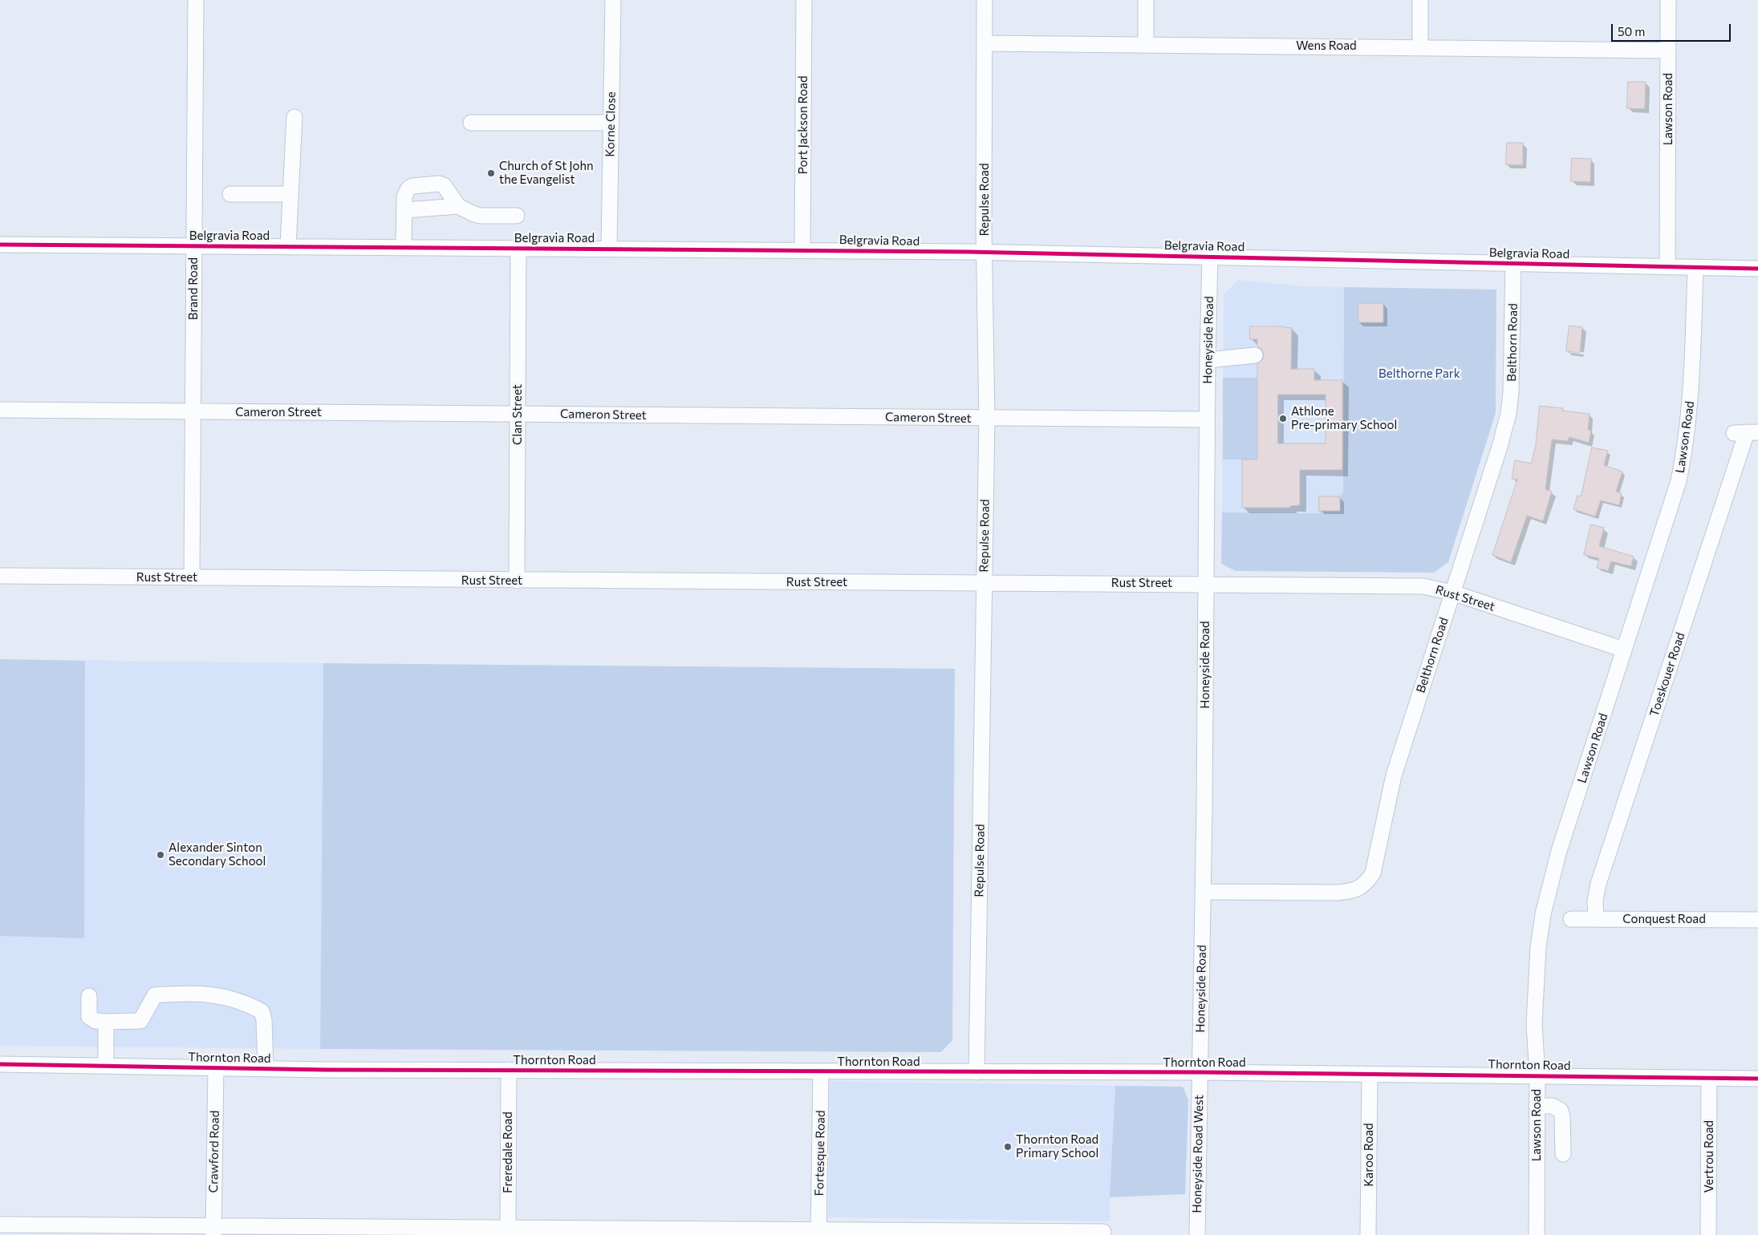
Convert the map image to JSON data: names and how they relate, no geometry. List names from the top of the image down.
{
  "streets": {
    "street": [
      "Wens Road",
      "Lawson Road",
      "Korne Close",
      "Port Jackson Road",
      "Repulse Road",
      "Belgravia Road",
      "Brand Road",
      "Honeyside Road",
      "Belthorn Road",
      "Cameron Street",
      "Clan Street",
      "Rust Street",
      "Toeskouer Road",
      "Conquest Road",
      "Thornton Road",
      "Crawford Road",
      "Freredale Road",
      "Fortesque Road",
      "Honeyside Road West",
      "Karoo Road",
      "Vertrou Road"
    ]
  },
  "crossings": [
    ["Wens Road", "Lawson Road"],
    ["Wens Road", "Repulse Road"],
    ["Lawson Road", "Belgravia Road"],
    ["Lawson Road", "Rust Street"],
    ["Lawson Road", "Thornton Road"],
    ["Korne Close", "Belgravia Road"],
    ["Port Jackson Road", "Belgravia Road"],
    ["Repulse Road", "Belgravia Road"],
    ["Repulse Road", "Cameron Street"],
    ["Repulse Road", "Rust Street"],
    ["Repulse Road", "Thornton Road"],
    ["Belgravia Road", "Brand Road"],
    ["Belgravia Road", "Honeyside Road"],
    ["Belgravia Road", "Belthorn Road"],
    ["Belgravia Road", "Clan Street"],
    ["Brand Road", "Cameron Street"],
    ["Brand Road", "Rust Street"],
    ["Honeyside Road", "Belthorn Road"],
    ["Honeyside Road", "Cameron Street"],
    ["Honeyside Road", "Rust Street"],
    ["Honeyside Road", "Thornton Road"],
    ["Honeyside Road", "Honeyside Road West"],
    ["Belthorn Road", "Rust Street"],
    ["Cameron Street", "Clan Street"],
    ["Clan Street", "Rust Street"],
    ["Toeskouer Road", "Conquest Road"],
    ["Thornton Road", "Crawford Road"],
    ["Thornton Road", "Freredale Road"],
    ["Thornton Road", "Fortesque Road"],
    ["Thornton Road", "Honeyside Road West"],
    ["Thornton Road", "Karoo Road"],
    ["Thornton Road", "Vertrou Road"]
  ],
  "parks": ["Belthorne Park"],
  "places": [
    "Church of St John the Evangelist",
    "Athlone Pre-primary School",
    "Alexander Sinton Secondary School",
    "Thornton Road Primary School"
  ],
  "scale_bar": "50 m"
}
